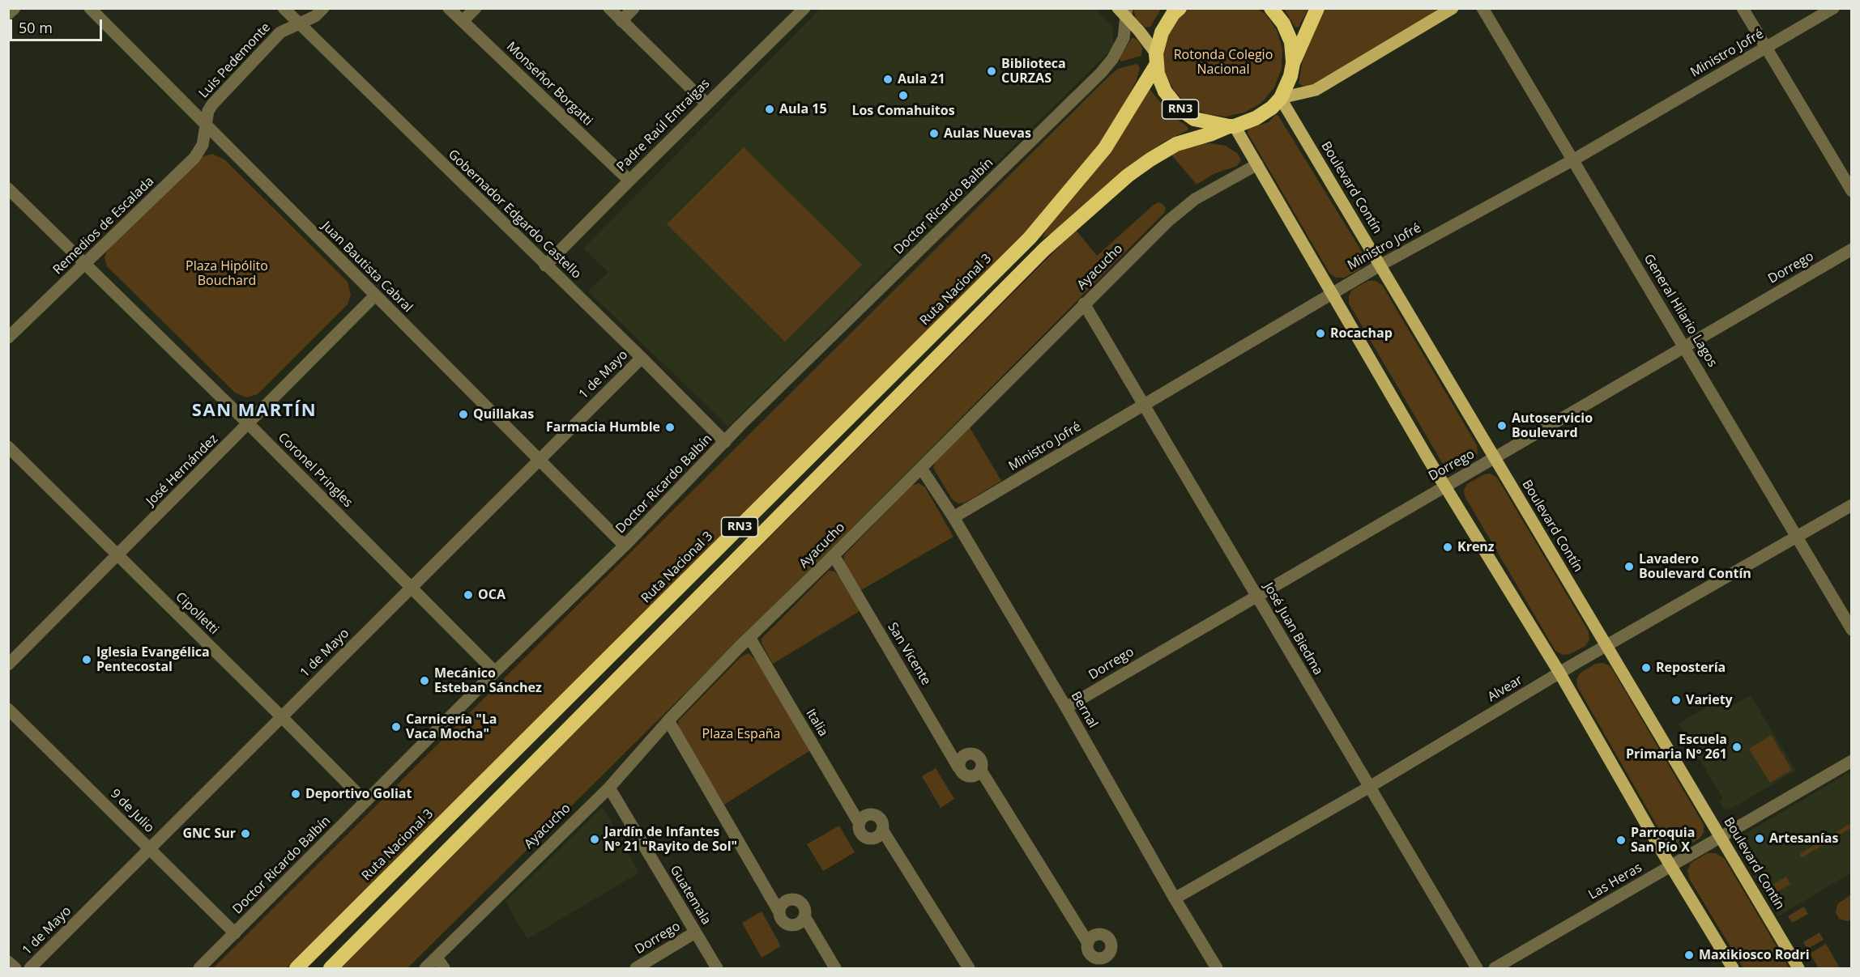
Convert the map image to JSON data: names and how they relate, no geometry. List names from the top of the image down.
{
  "streets": {
    "highway": ["RN3", "Ruta Nacional 3"],
    "main road": ["Boulevard Contín"],
    "street": [
      "Ministro Jofré",
      "Luis Pedemonte",
      "Monseñor Borgatti",
      "Padre Raúl Entraigas",
      "Doctor Ricardo Balbín",
      "Gobernador Edgardo Castello",
      "Remedios de Escalada",
      "Juan Bautista Cabral",
      "Ayacucho",
      "Dorrego",
      "General Hilario Lagos",
      "1 de Mayo",
      "José Hernández",
      "Coronel Pringles",
      "Cipolletti",
      "José Juan Biedma",
      "San Vicente",
      "Alvear",
      "Bernal",
      "Italia",
      "9 de Julio",
      "Las Heras",
      "Guatemala"
    ]
  },
  "crossings": [
    ["Ministro Jofré", "Boulevard Contín"],
    ["Ministro Jofré", "General Hilario Lagos"],
    ["Ministro Jofré", "José Juan Biedma"],
    ["Ministro Jofré", "Bernal"],
    ["Luis Pedemonte", "Gobernador Edgardo Castello"],
    ["Luis Pedemonte", "Remedios de Escalada"],
    ["Luis Pedemonte", "Juan Bautista Cabral"],
    ["Monseñor Borgatti", "Padre Raúl Entraigas"],
    ["RN3", "Boulevard Contín"],
    ["RN3", "Ruta Nacional 3"],
    ["Padre Raúl Entraigas", "Gobernador Edgardo Castello"],
    ["Boulevard Contín", "Dorrego"],
    ["Boulevard Contín", "Alvear"],
    ["Boulevard Contín", "Las Heras"],
    ["Doctor Ricardo Balbín", "Gobernador Edgardo Castello"],
    ["Doctor Ricardo Balbín", "Juan Bautista Cabral"],
    ["Doctor Ricardo Balbín", "Coronel Pringles"],
    ["Doctor Ricardo Balbín", "Cipolletti"],
    ["Doctor Ricardo Balbín", "9 de Julio"],
    ["Gobernador Edgardo Castello", "1 de Mayo"],
    ["Remedios de Escalada", "Juan Bautista Cabral"],
    ["Remedios de Escalada", "Coronel Pringles"],
    ["Juan Bautista Cabral", "1 de Mayo"],
    ["Juan Bautista Cabral", "José Hernández"],
    ["Ayacucho", "José Juan Biedma"],
    ["Ayacucho", "San Vicente"],
    ["Ayacucho", "Bernal"],
    ["Ayacucho", "Italia"],
    ["Ayacucho", "Guatemala"],
    ["Dorrego", "General Hilario Lagos"],
    ["Dorrego", "José Juan Biedma"],
    ["Dorrego", "Bernal"],
    ["Dorrego", "Guatemala"],
    ["General Hilario Lagos", "Alvear"],
    ["1 de Mayo", "Coronel Pringles"],
    ["1 de Mayo", "Cipolletti"],
    ["1 de Mayo", "9 de Julio"],
    ["José Hernández", "Coronel Pringles"],
    ["José Hernández", "Cipolletti"],
    ["José Juan Biedma", "Alvear"],
    ["Alvear", "Bernal"]
  ],
  "districts": ["SAN MARTÍN"],
  "parks": ["Rotonda Colegio Nacional", "Plaza Hipólito Bouchard", "Plaza España"],
  "places": [
    "Biblioteca CURZAS",
    "Aula 21",
    "Los Comahuitos",
    "Aula 15",
    "Aulas Nuevas",
    "Rocachap",
    "Quillakas",
    "Autoservicio Boulevard",
    "Farmacia Humble",
    "Krenz",
    "Lavadero Boulevard Contín",
    "OCA",
    "Iglesia Evangélica Pentecostal",
    "Repostería",
    "Mecánico Esteban Sánchez",
    "Variety",
    "Carnicería \"La Vaca Mocha\"",
    "Escuela Primaria N° 261",
    "Deportivo Goliat",
    "GNC Sur",
    "Artesanías",
    "Jardín de Infantes N° 21 \"Rayito de Sol\"",
    "Parroquia San Pío X",
    "Maxikiosco Rodri"
  ],
  "scale_bar": "50 m"
}
